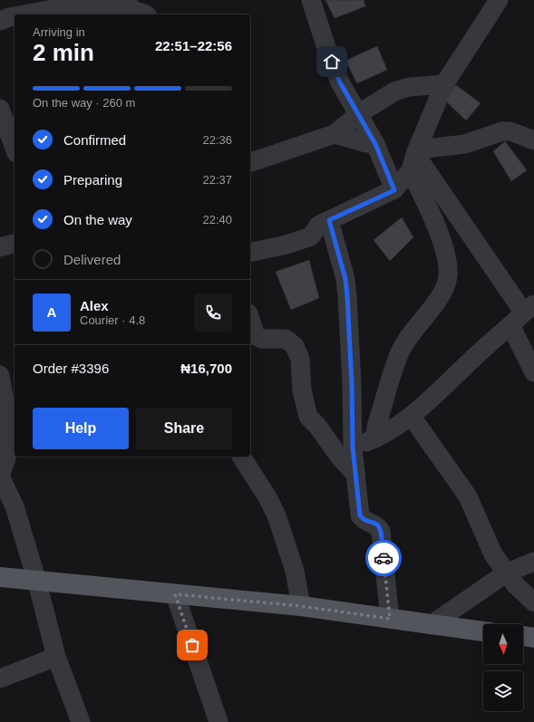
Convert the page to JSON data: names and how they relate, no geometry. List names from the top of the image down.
{
  "north": "bottom",
  "page": {
    "heading": ["2 min", "Arriving in", "22:51–22:56"],
    "panel": [
      "Alex",
      "Courier · 4.8",
      "Order #3396",
      "₦16,700"
    ],
    "bar": "On the way · 260 m",
    "list": [
      ["Confirmed", "22:36"],
      ["Preparing", "22:37"],
      ["On the way", "22:40"],
      "Delivered"
    ],
    "round": "A",
    "buttons": ["Help", "Share"]
  }
}
